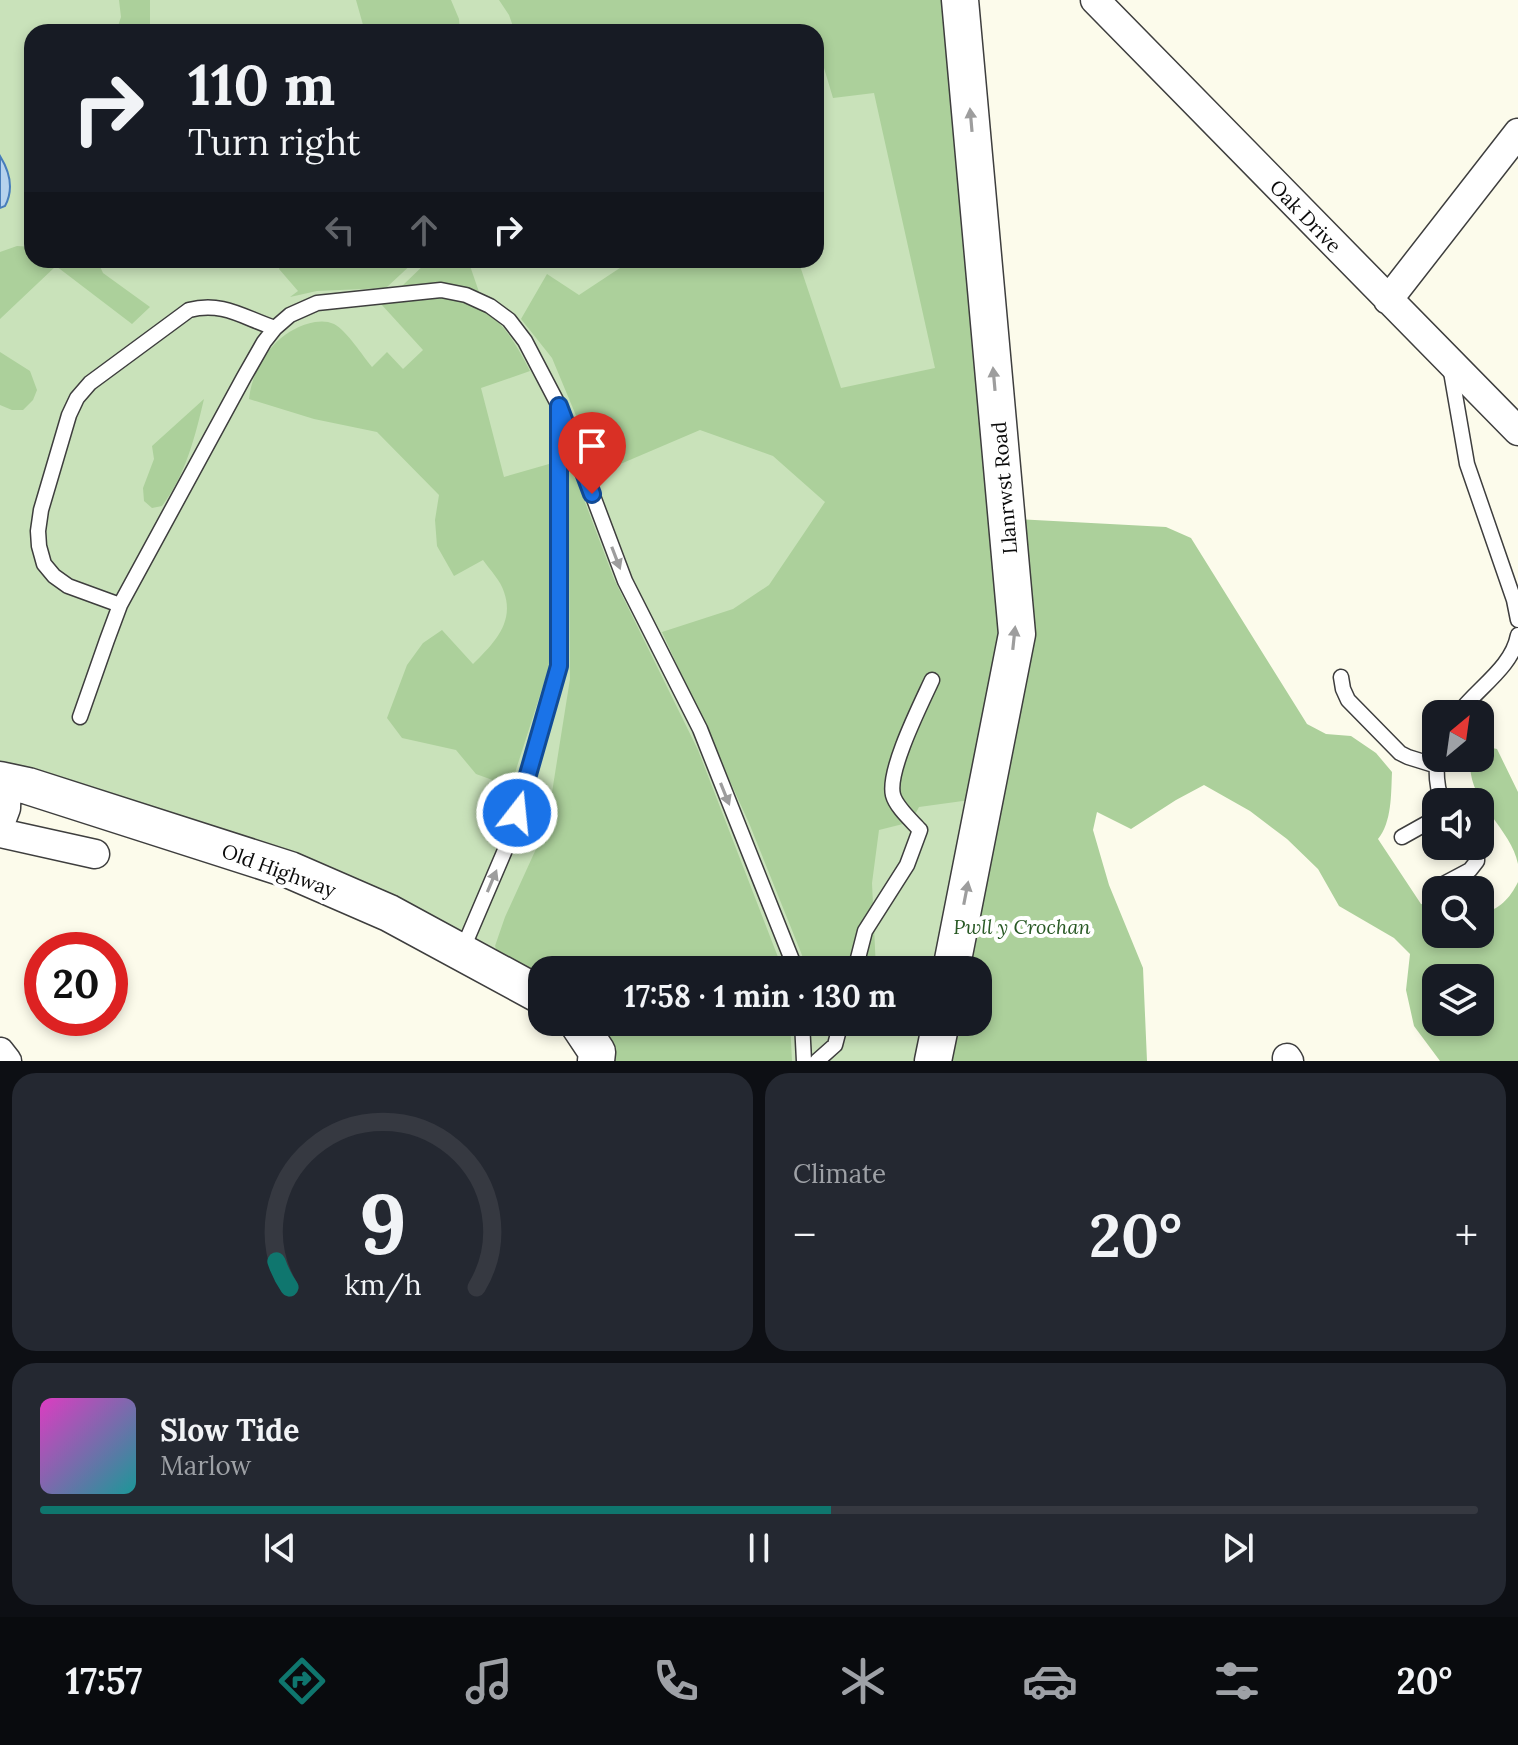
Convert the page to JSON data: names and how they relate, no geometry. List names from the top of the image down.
{
  "streets": {
    "street": ["Oak Drive", "Llanrwst Road", "Old Highway"]
  },
  "one_way": ["Llanrwst Road"],
  "parks": ["Pwll y Crochan"],
  "north": "top right",
  "page": {
    "turn": ["110 m", "Turn right"],
    "limit": "20",
    "trip": "17:58 · 1 min · 130 m",
    "tile": "Climate",
    "heat": ["−", "20°", "+"],
    "song": ["Slow Tide", "Marlow"],
    "tabs": ["17:57", "20°"],
    "gauge": ["9", "km/h"]
  }
}
